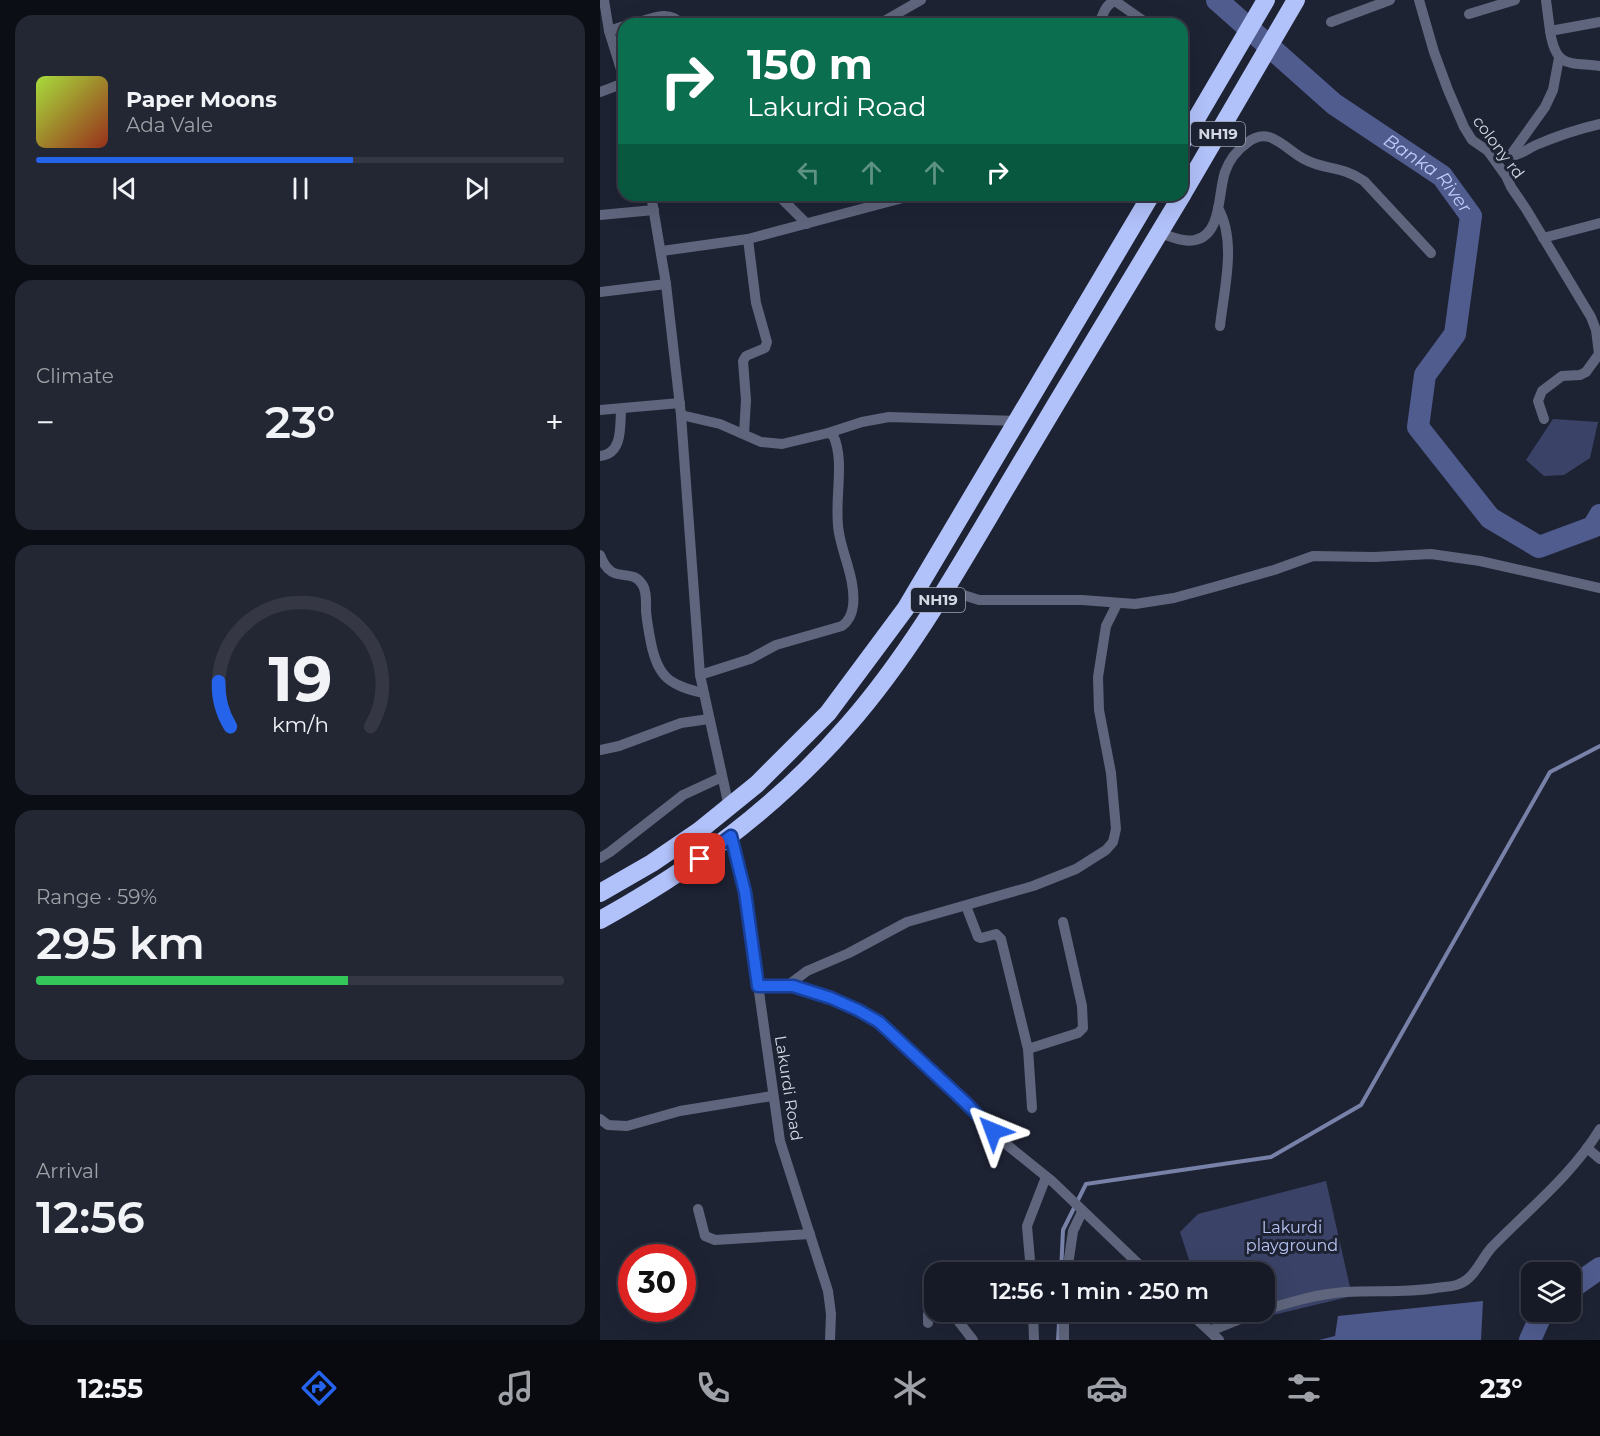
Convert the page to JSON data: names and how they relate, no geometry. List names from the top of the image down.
{
  "streets": {
    "highway": ["NH19"],
    "street": ["colony rd", "Lakurdi Road"]
  },
  "crossings": [
    ["NH19", "Lakurdi Road"]
  ],
  "water": ["Banka River"],
  "parks": ["Lakurdi playground"],
  "page": {
    "turn": ["150 m", "Lakurdi Road"],
    "song": ["Paper Moons", "Ada Vale"],
    "tile": [
      "Climate",
      ["Range · 59%", "295 km"],
      ["Arrival", "12:56"]
    ],
    "heat": ["−", "23°", "+"],
    "limit": "30",
    "trip": "12:56 · 1 min · 250 m",
    "tabs": ["12:55", "23°"],
    "gauge": ["19", "km/h"]
  }
}
